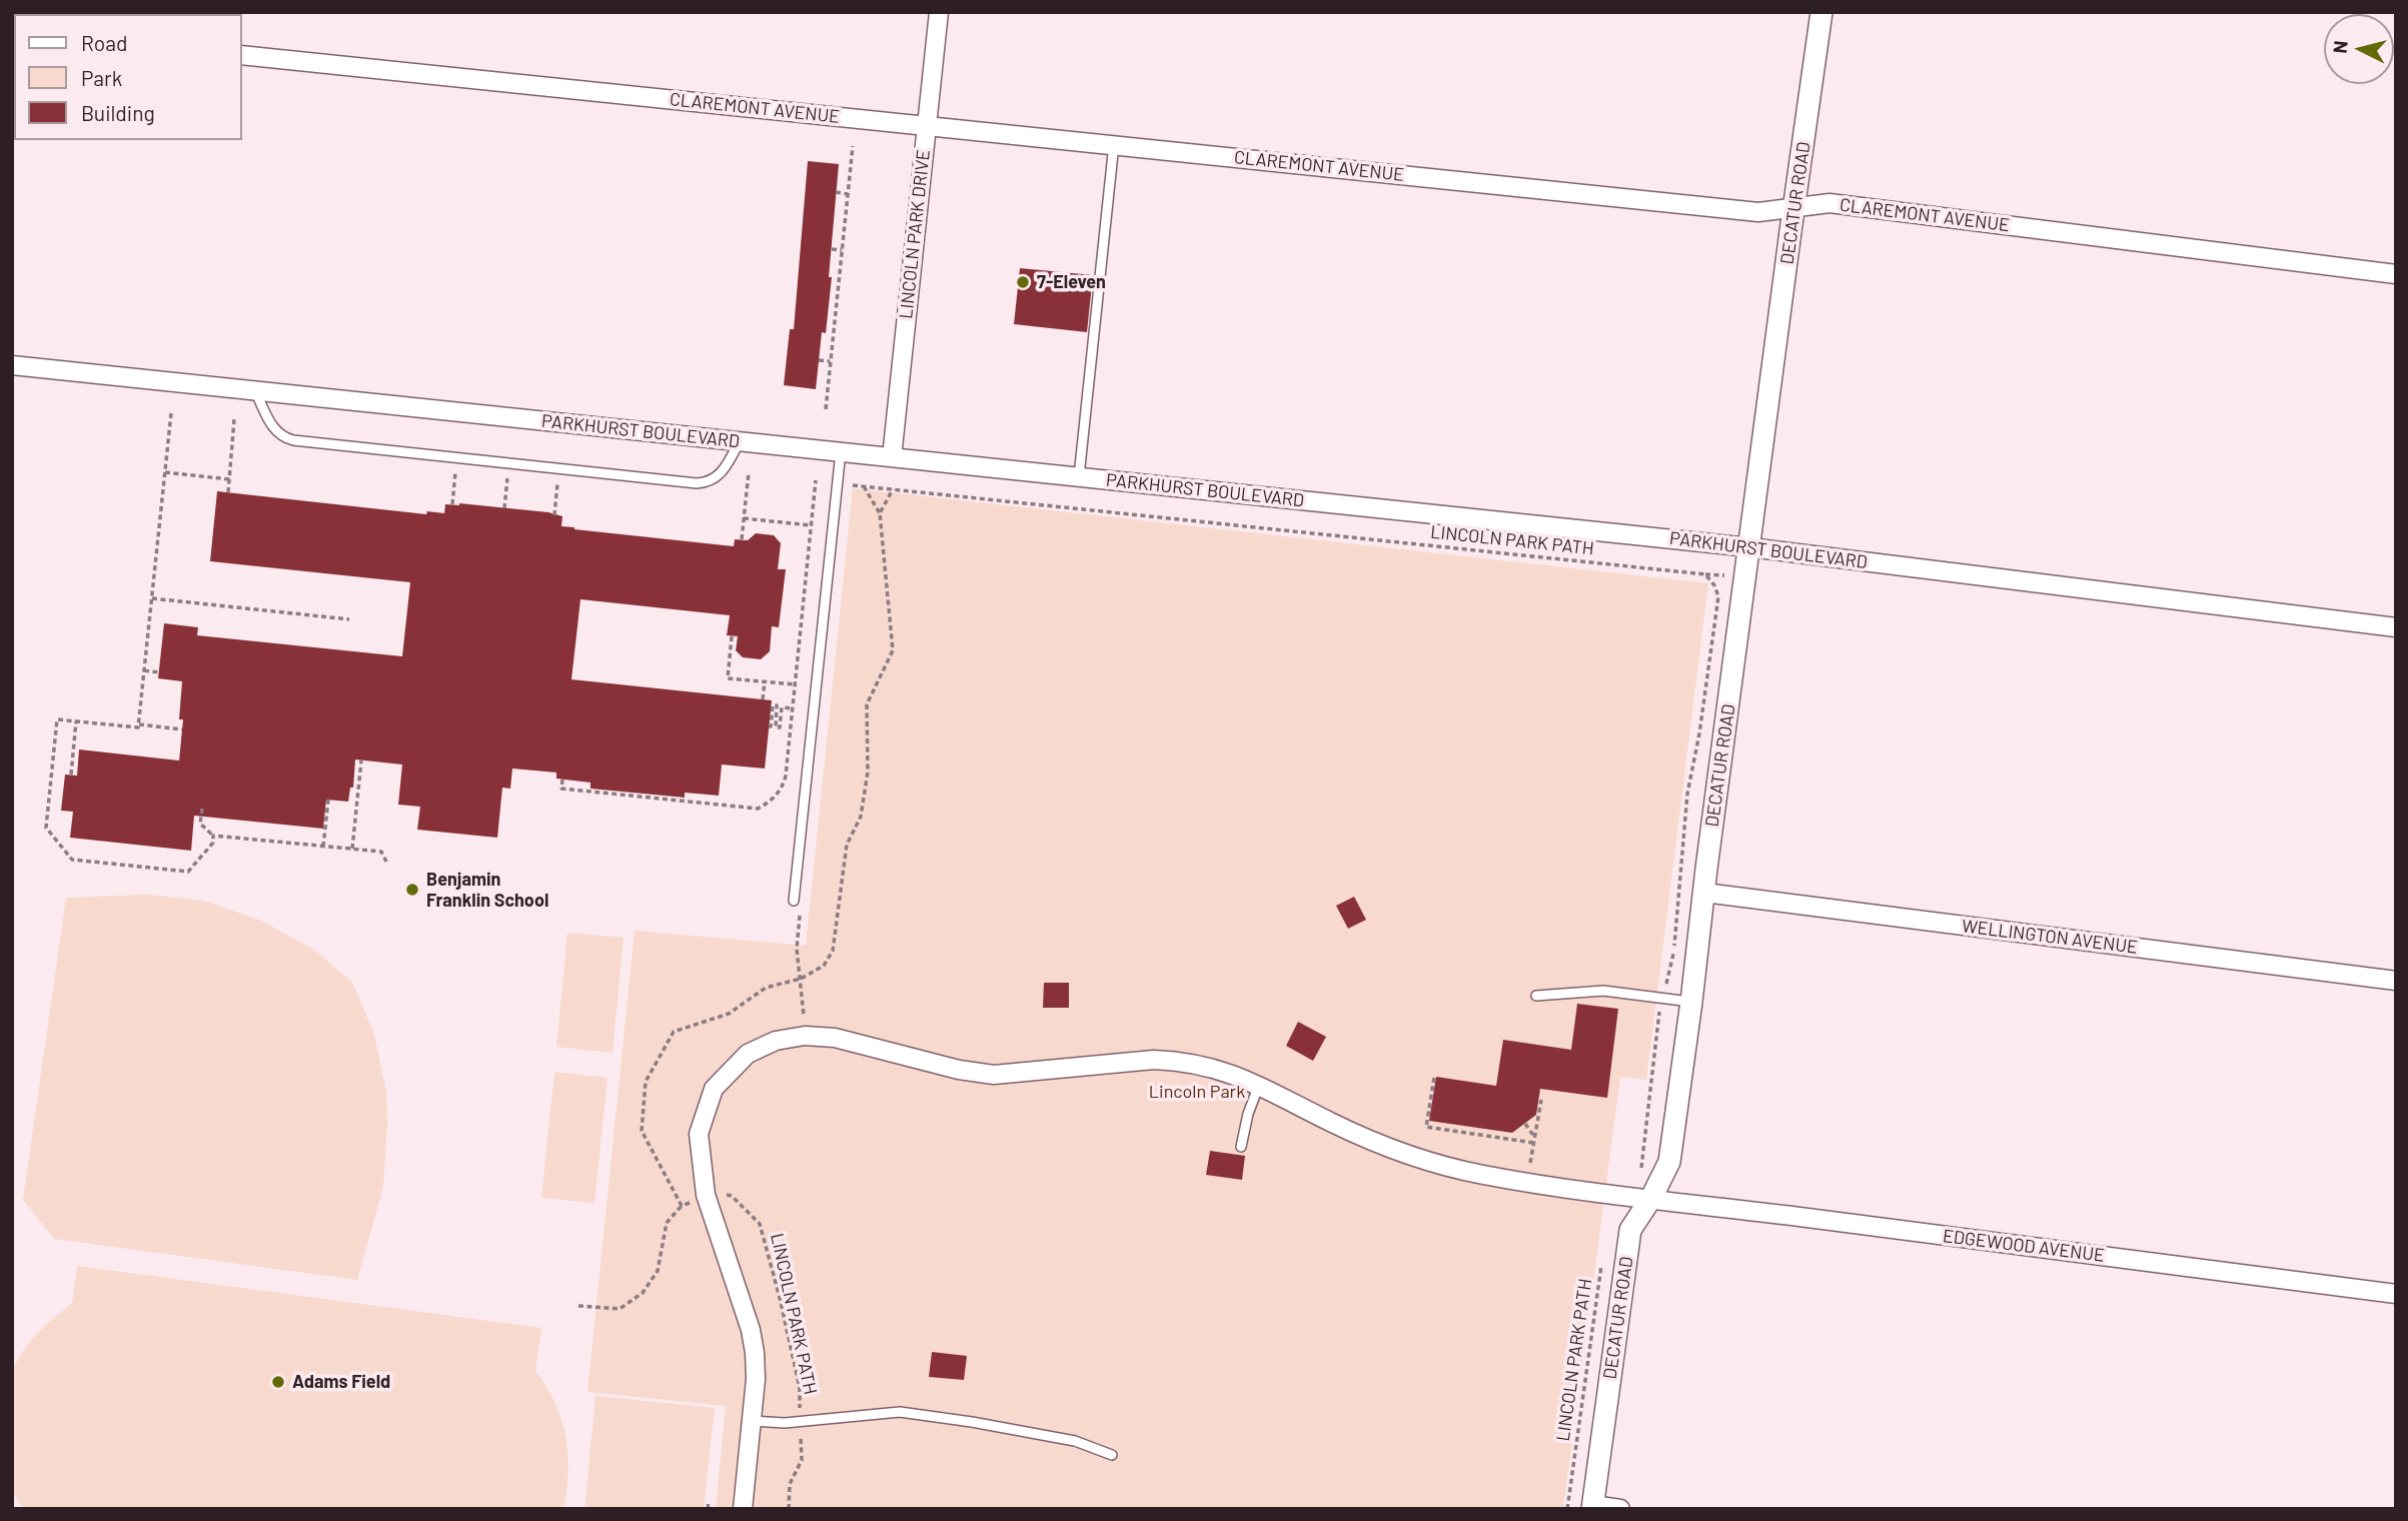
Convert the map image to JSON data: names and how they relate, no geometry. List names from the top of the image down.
{
  "streets": {
    "street": [
      "CLAREMONT AVENUE",
      "DECATUR ROAD",
      "LINCOLN PARK DRIVE",
      "PARKHURST BOULEVARD",
      "WELLINGTON AVENUE",
      "EDGEWOOD AVENUE"
    ],
    "path": ["LINCOLN PARK PATH"]
  },
  "crossings": [
    ["CLAREMONT AVENUE", "DECATUR ROAD"],
    ["CLAREMONT AVENUE", "LINCOLN PARK DRIVE"],
    ["DECATUR ROAD", "PARKHURST BOULEVARD"],
    ["DECATUR ROAD", "WELLINGTON AVENUE"],
    ["DECATUR ROAD", "EDGEWOOD AVENUE"],
    ["LINCOLN PARK DRIVE", "PARKHURST BOULEVARD"],
    ["LINCOLN PARK PATH", "EDGEWOOD AVENUE"]
  ],
  "parks": ["Lincoln Park"],
  "places": ["7-Eleven", "Benjamin Franklin School", "Adams Field"],
  "legend": ["Road", "Park", "Building"],
  "north": "left"
}
